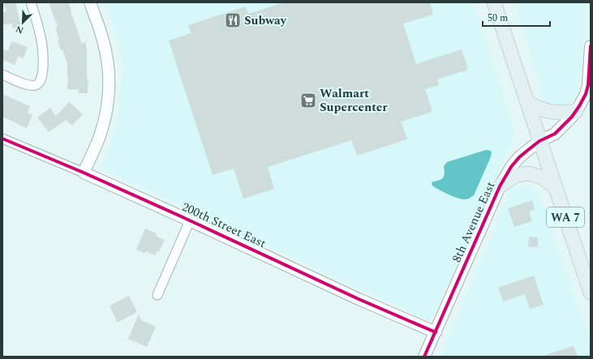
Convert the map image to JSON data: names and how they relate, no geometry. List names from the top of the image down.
{
  "streets": {
    "main road": ["WA 7"],
    "street": ["8th Avenue East", "200th Street East"]
  },
  "crossings": [
    ["WA 7", "8th Avenue East"],
    ["8th Avenue East", "200th Street East"]
  ],
  "places": {
    "restaurant": ["Subway"],
    "supermarket": ["Walmart Supercenter"]
  },
  "scale_bar": "50 m",
  "north": "bottom left"
}
